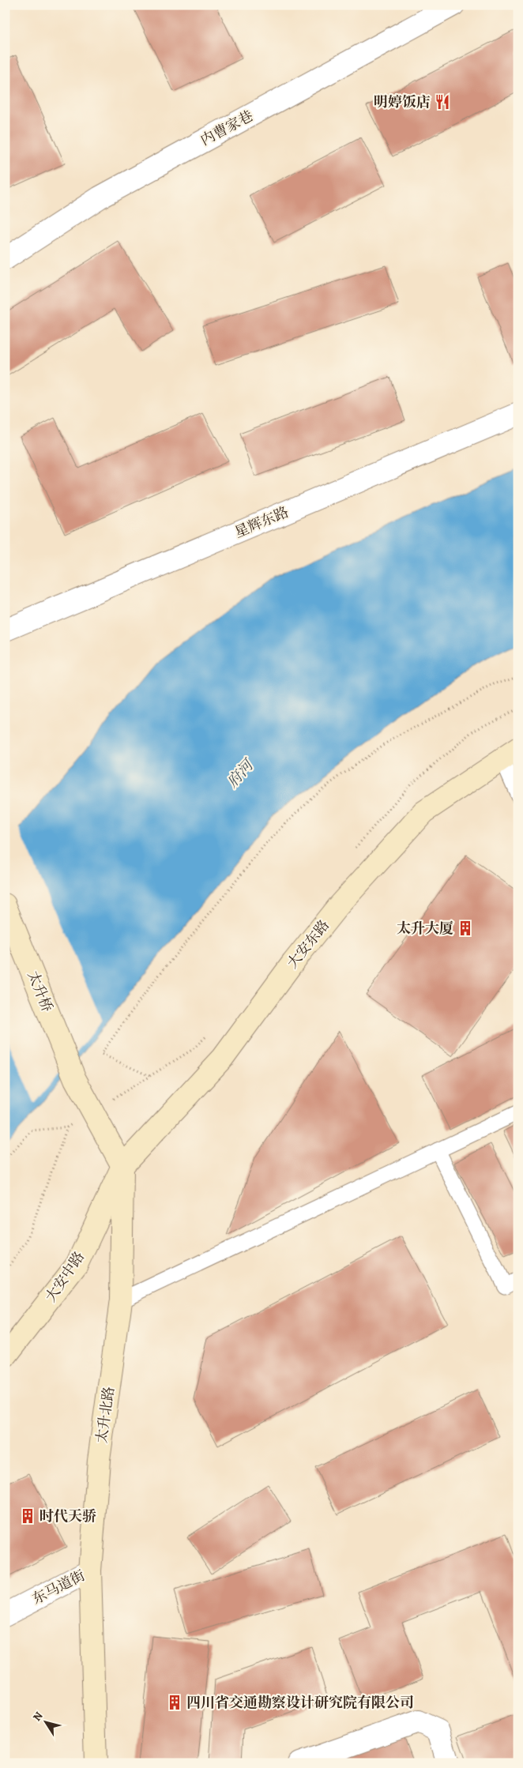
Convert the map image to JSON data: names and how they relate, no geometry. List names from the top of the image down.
{
  "streets": {
    "main road": [
      "大安东路",
      "太升桥",
      "大安中路",
      "太升北路"
    ],
    "street": ["内曹家巷", "星辉东路", "东马道街"]
  },
  "crossings": [
    ["大安东路", "大安中路"],
    ["大安东路", "太升北路"],
    ["太升桥", "太升北路"],
    ["大安中路", "太升北路"],
    ["太升北路", "东马道街"]
  ],
  "water": ["府河"],
  "places": {
    "restaurant": ["明婷饭店"],
    "building": ["太升大厦", "时代天骄", "四川省交通勘察设计研究院有限公司"]
  },
  "north": "top left"
}
